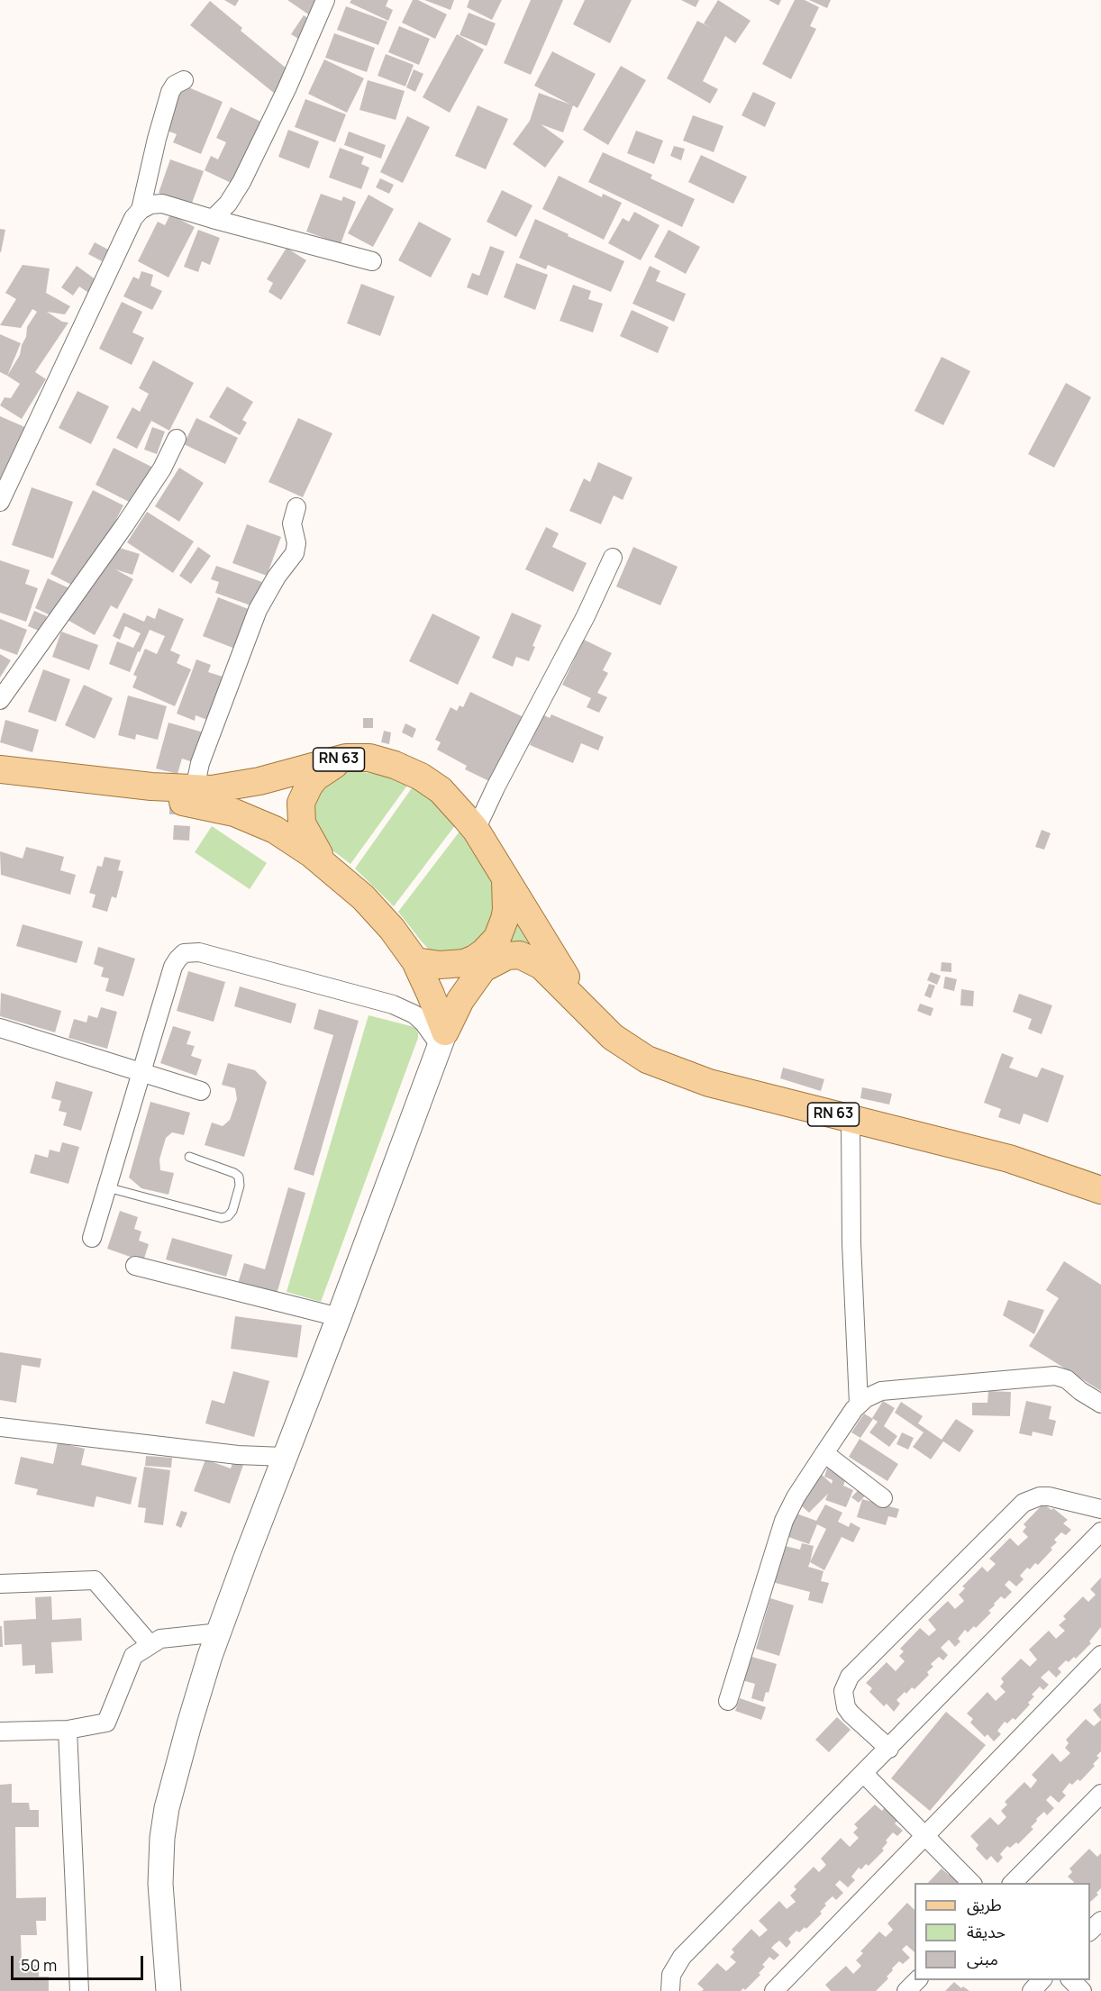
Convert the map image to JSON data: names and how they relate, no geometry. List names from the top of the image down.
{
  "streets": {
    "main road": ["RN 63"]
  },
  "legend": ["طريق", "حديقة", "مبنى"],
  "scale_bar": "50 m"
}
